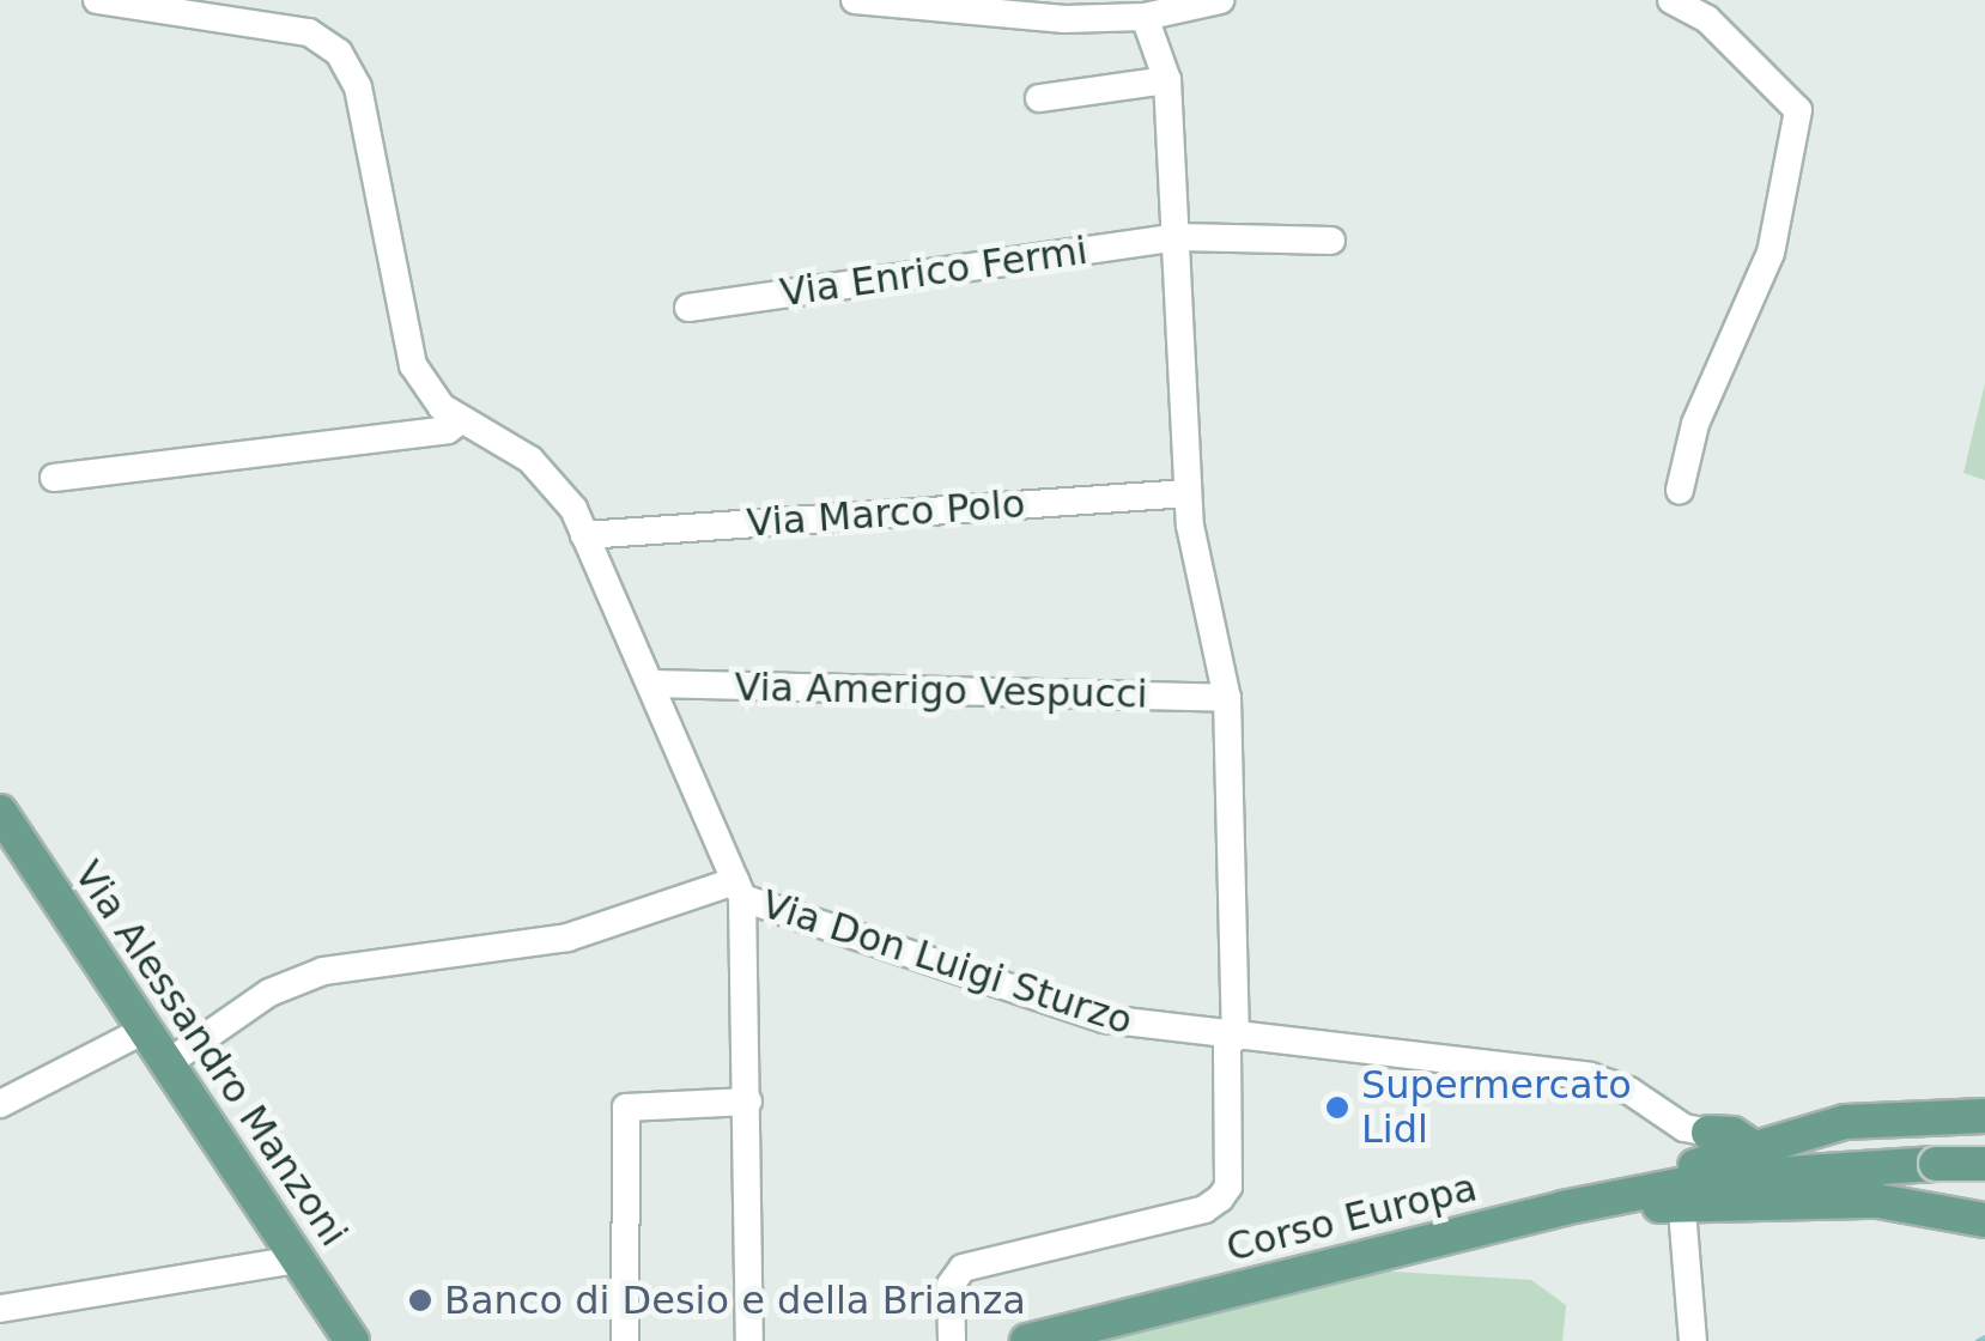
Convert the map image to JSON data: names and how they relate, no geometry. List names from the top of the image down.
{
  "streets": {
    "main road": ["Via Alessandro Manzoni", "Corso Europa"],
    "street": [
      "Via Enrico Fermi",
      "Via Marco Polo",
      "Via Amerigo Vespucci",
      "Via Don Luigi Sturzo"
    ]
  },
  "places": ["Supermercato Lidl", "Banco di Desio e della Brianza"]
}
